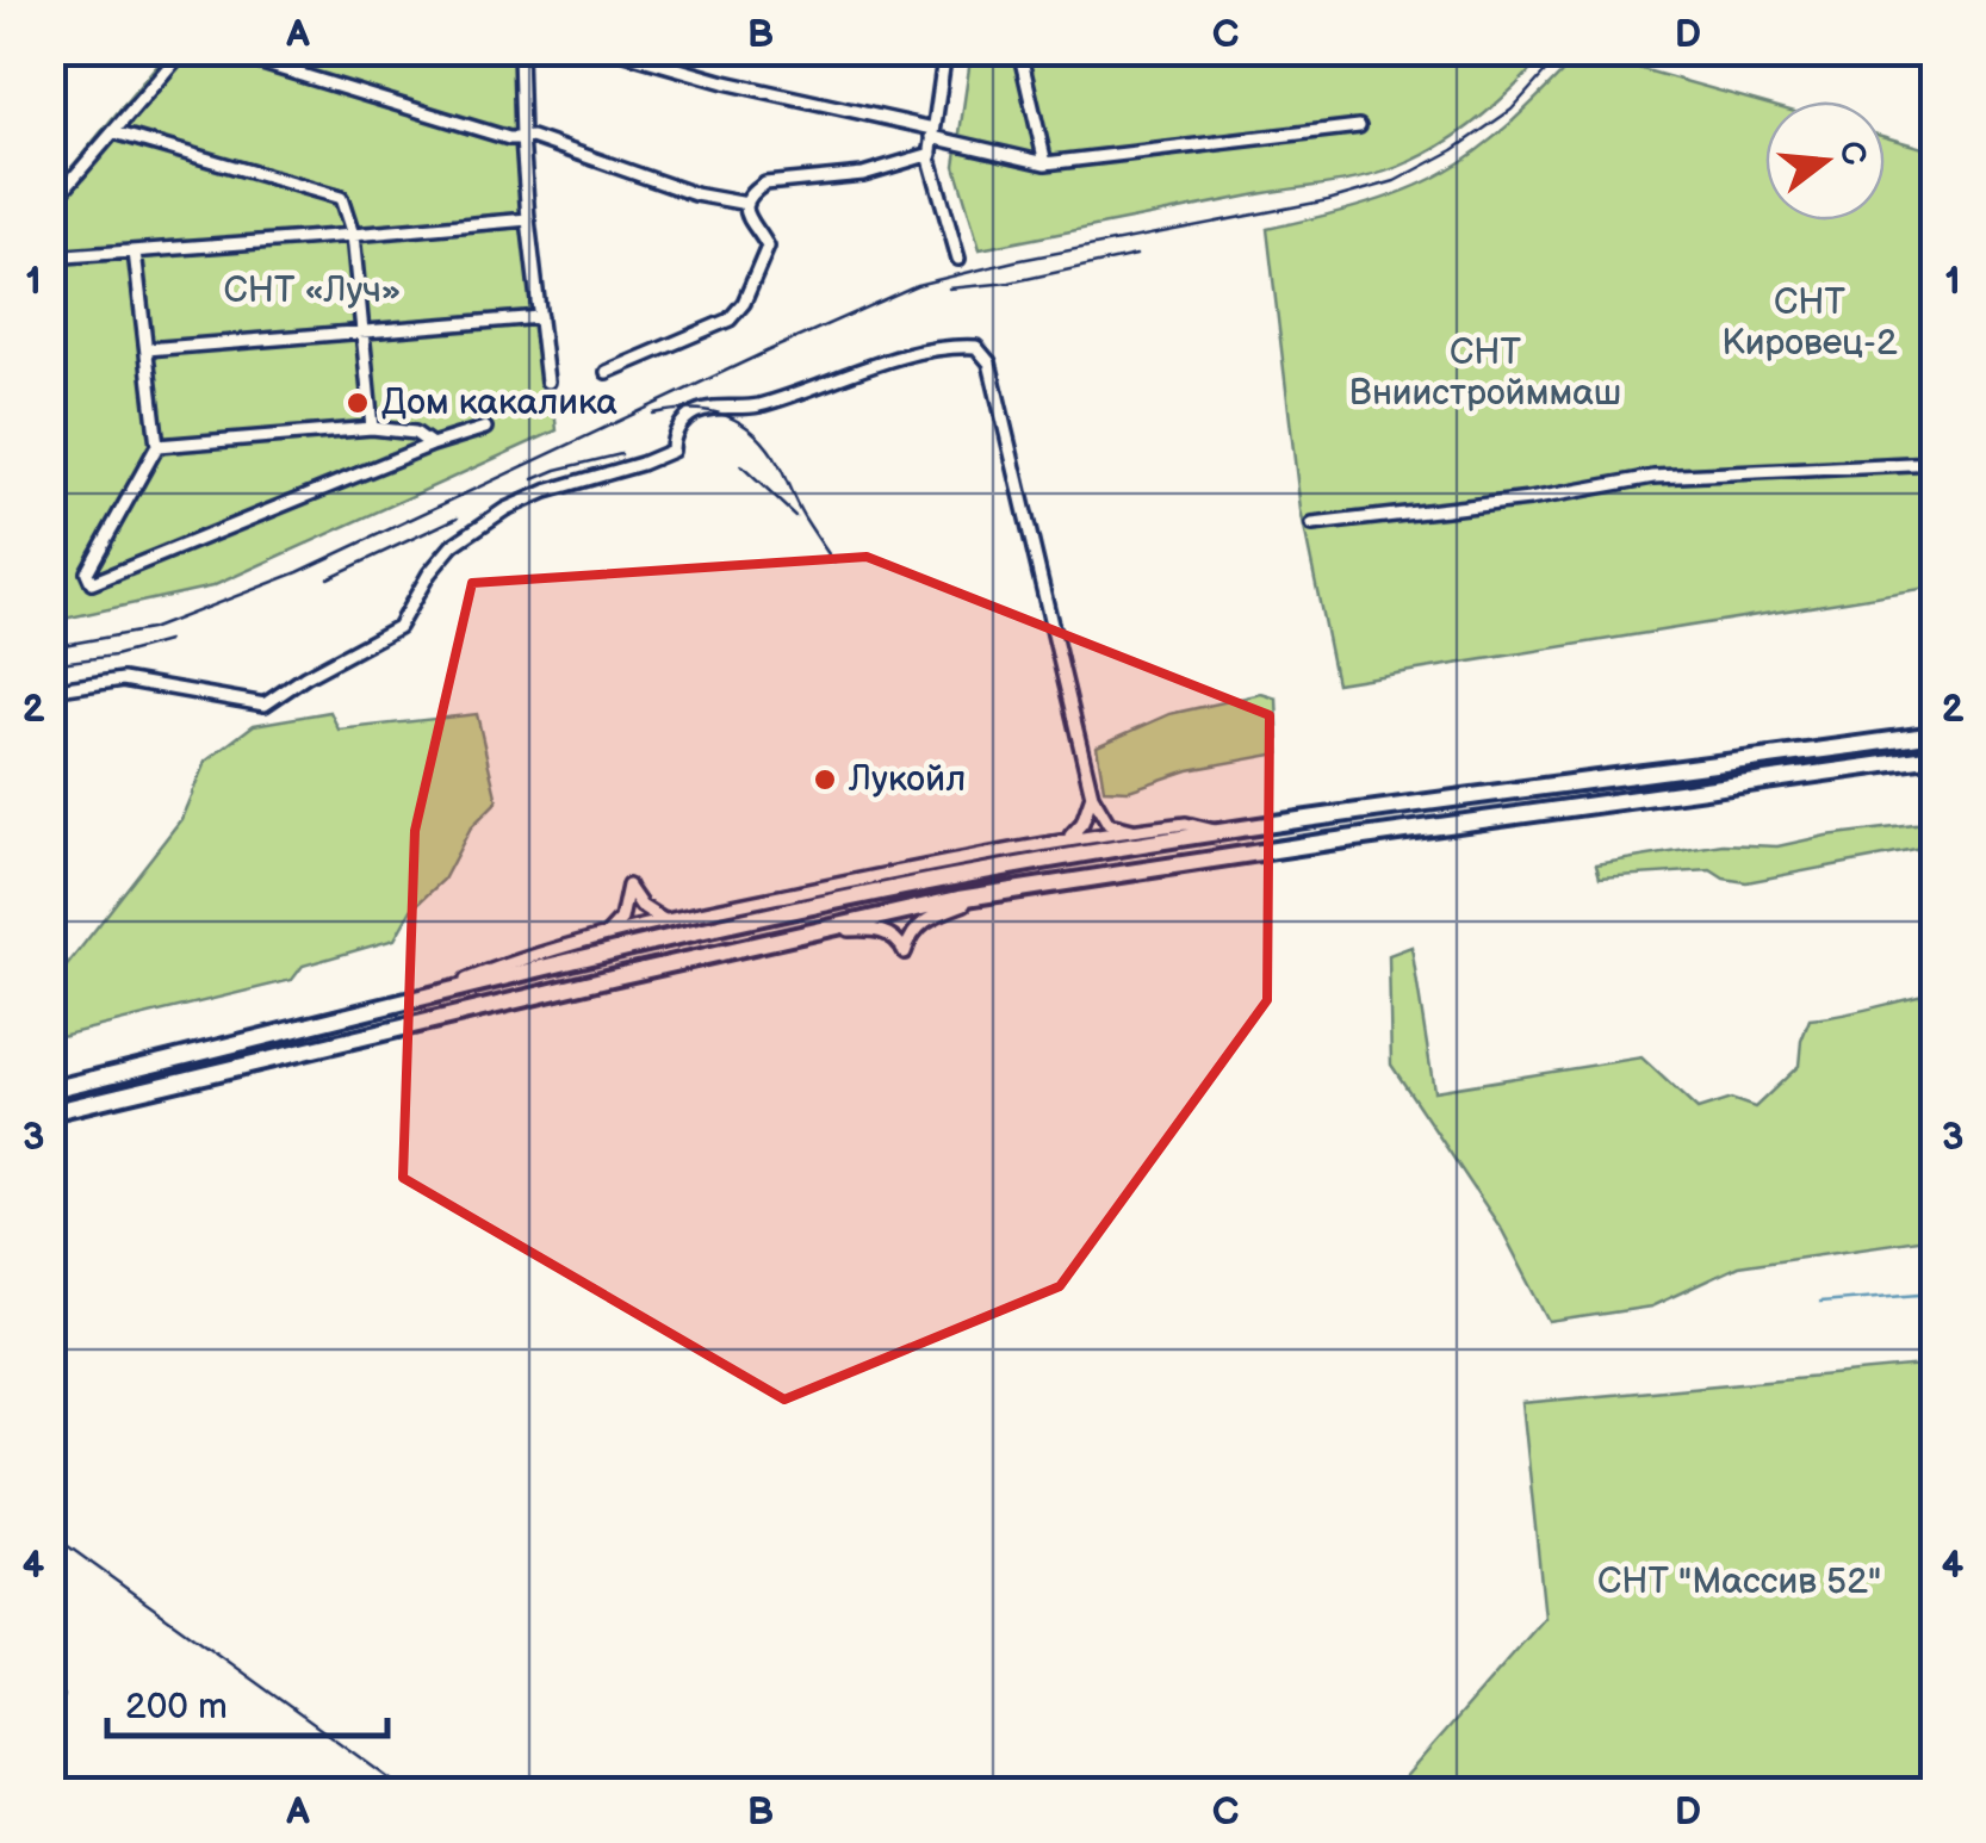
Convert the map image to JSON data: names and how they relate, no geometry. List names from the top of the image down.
{
  "parks": [
    "СНТ «Луч»",
    "СНТ Кировец-2",
    "СНТ Вниистройммаш",
    "СНТ \"Массив 52\""
  ],
  "places": ["Дом какалика", "Лукойл"],
  "scale_bar": "200 m",
  "north": "right",
  "grid": {
    "columns": [
      "A",
      "B",
      "C",
      "D"
    ],
    "rows": [
      "1",
      "2",
      "3",
      "4"
    ]
  }
}
